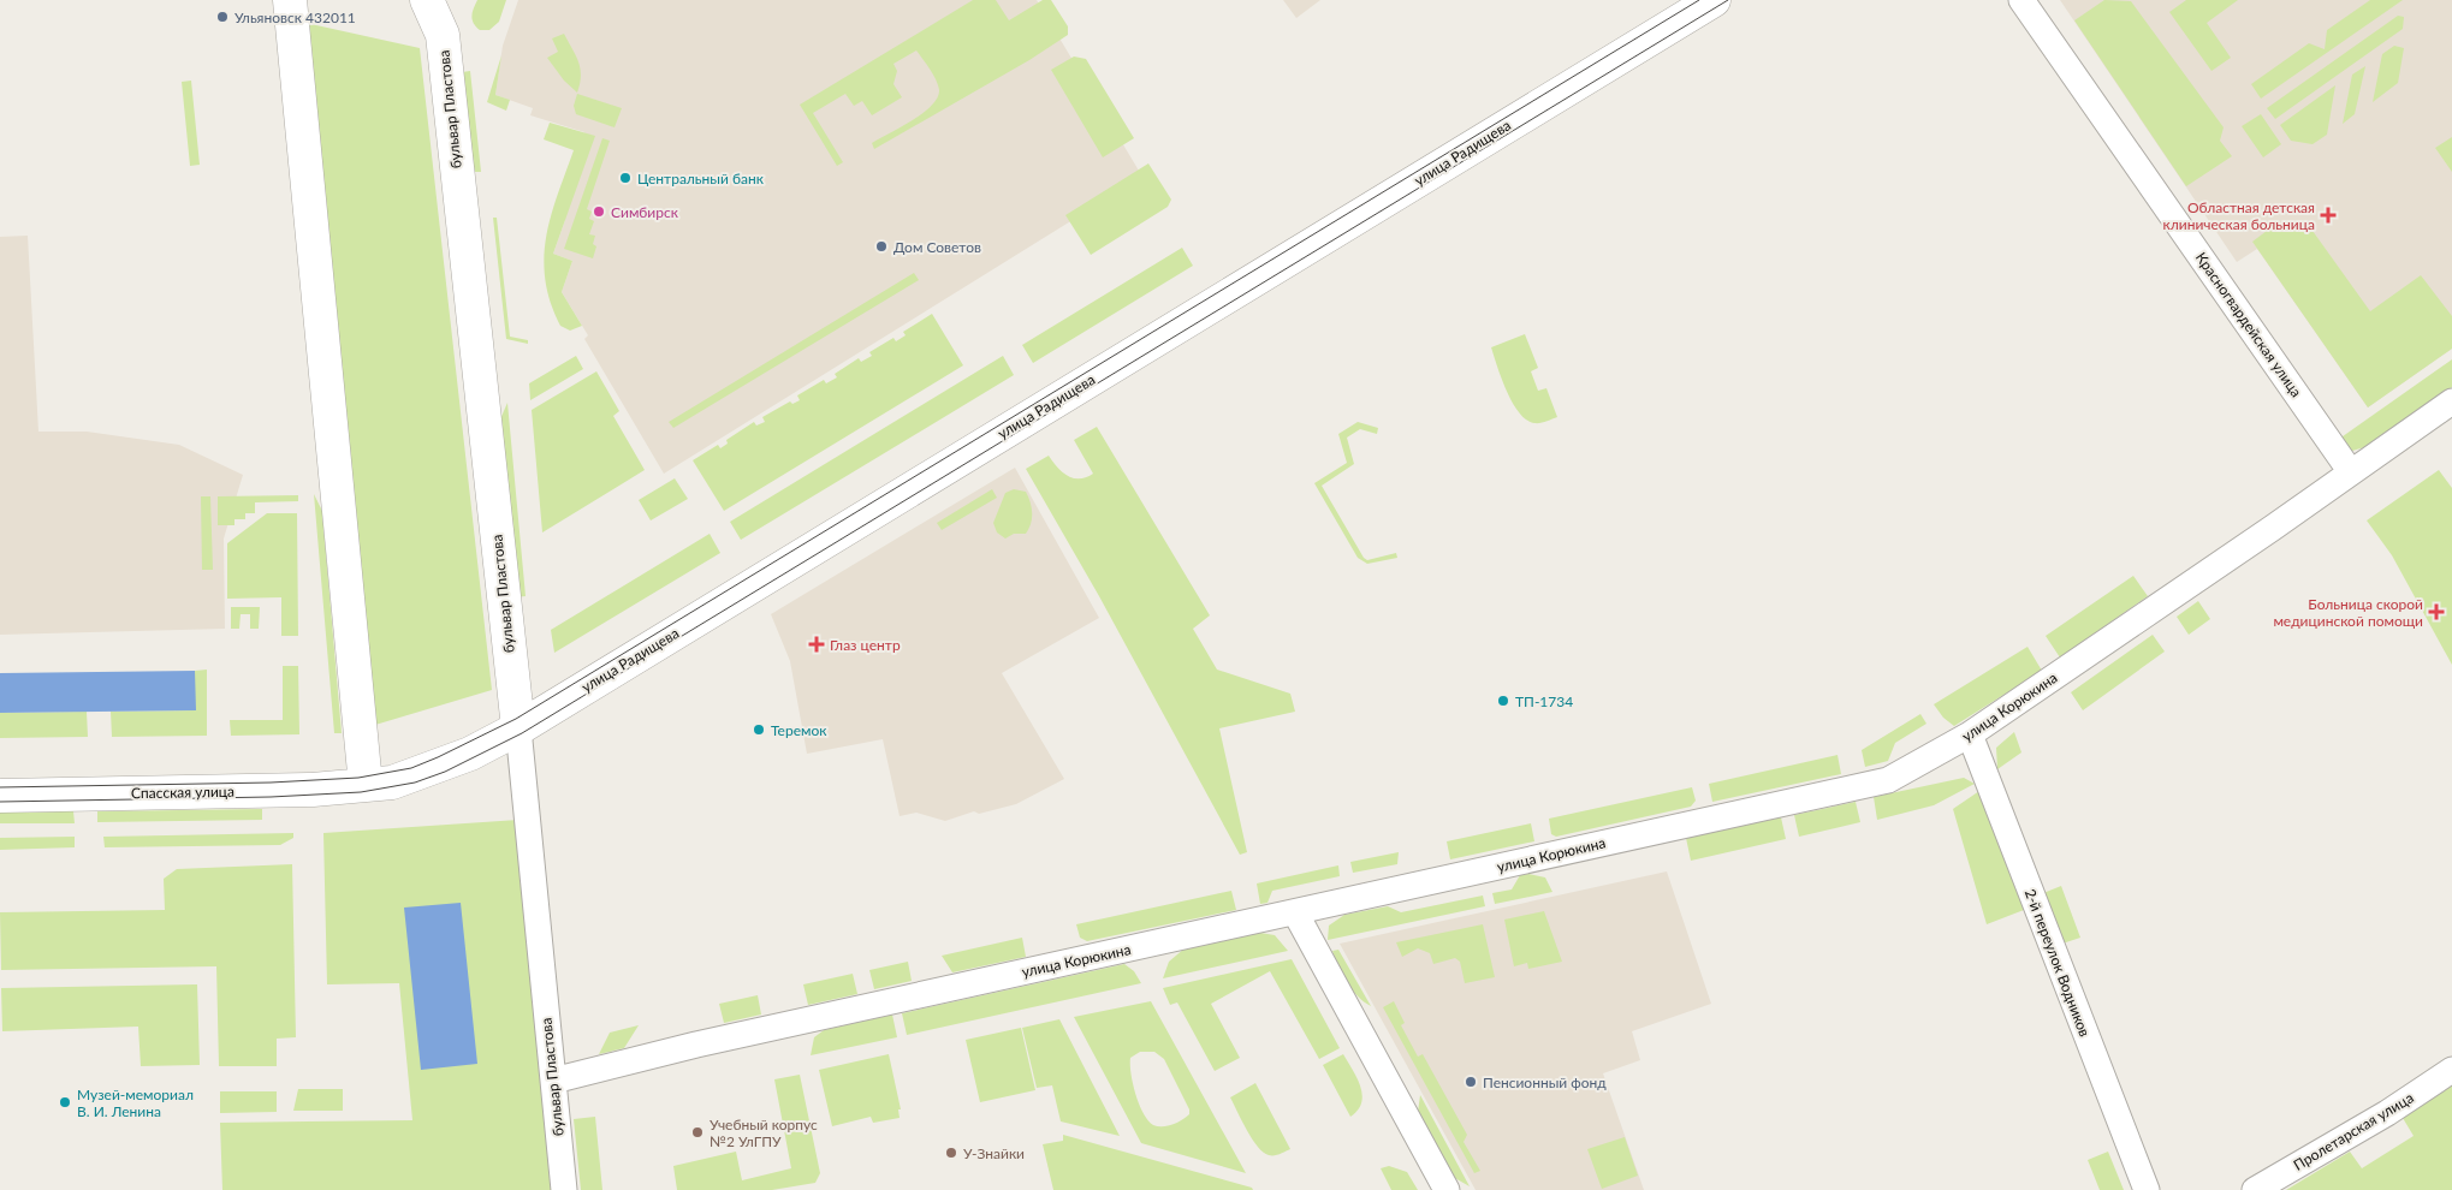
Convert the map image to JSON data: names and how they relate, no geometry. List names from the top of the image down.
{
  "streets": {
    "street": [
      "бульвар Пластова",
      "улица Радищева",
      "Красногвардейская улица",
      "улица Корюкина",
      "Спасская улица",
      "2-й переулок Водников",
      "Пролетарская улица"
    ]
  },
  "crossings": [
    ["бульвар Пластова", "улица Радищева"],
    ["бульвар Пластова", "улица Корюкина"],
    ["улица Радищева", "Спасская улица"],
    ["Красногвардейская улица", "улица Корюкина"],
    ["улица Корюкина", "2-й переулок Водников"]
  ],
  "places": {
    "other": [
      "Ульяновск 432011",
      "Центральный банк",
      "Симбирск",
      "Дом Советов",
      "ТП-1734",
      "Теремок",
      "Пенсионный фонд",
      "Музей-мемориал В. И. Ленина",
      "Учебный корпус №2 УлГПУ",
      "У-Знайки"
    ],
    "health": ["Областная детская клиническая больница", "Больница скорой медицинской помощи", "Глаз центр"]
  }
}
